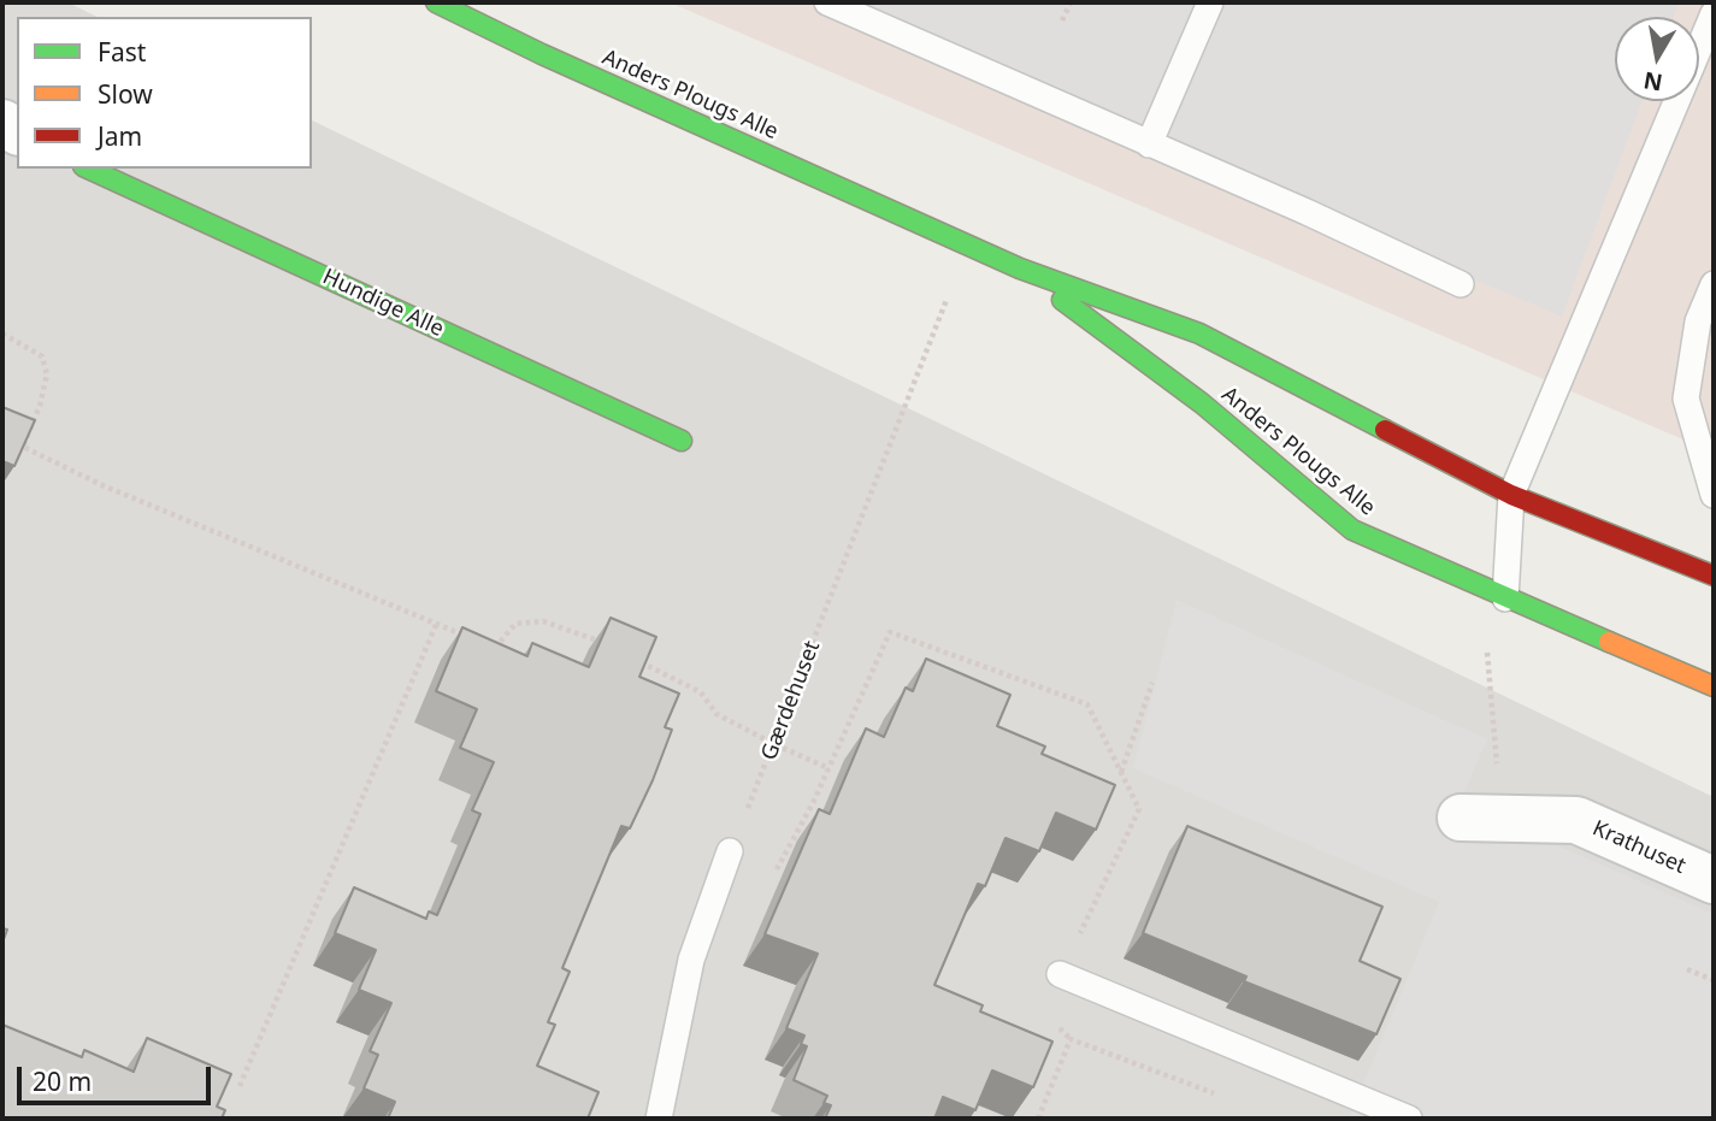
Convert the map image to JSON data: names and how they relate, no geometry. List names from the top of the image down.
{
  "streets": {
    "street": ["Anders Plougs Alle", "Hundige Alle", "Krathuset"],
    "path": ["Gærdehuset"]
  },
  "legend": ["Fast", "Slow", "Jam"],
  "scale_bar": "20 m",
  "north": "bottom"
}
